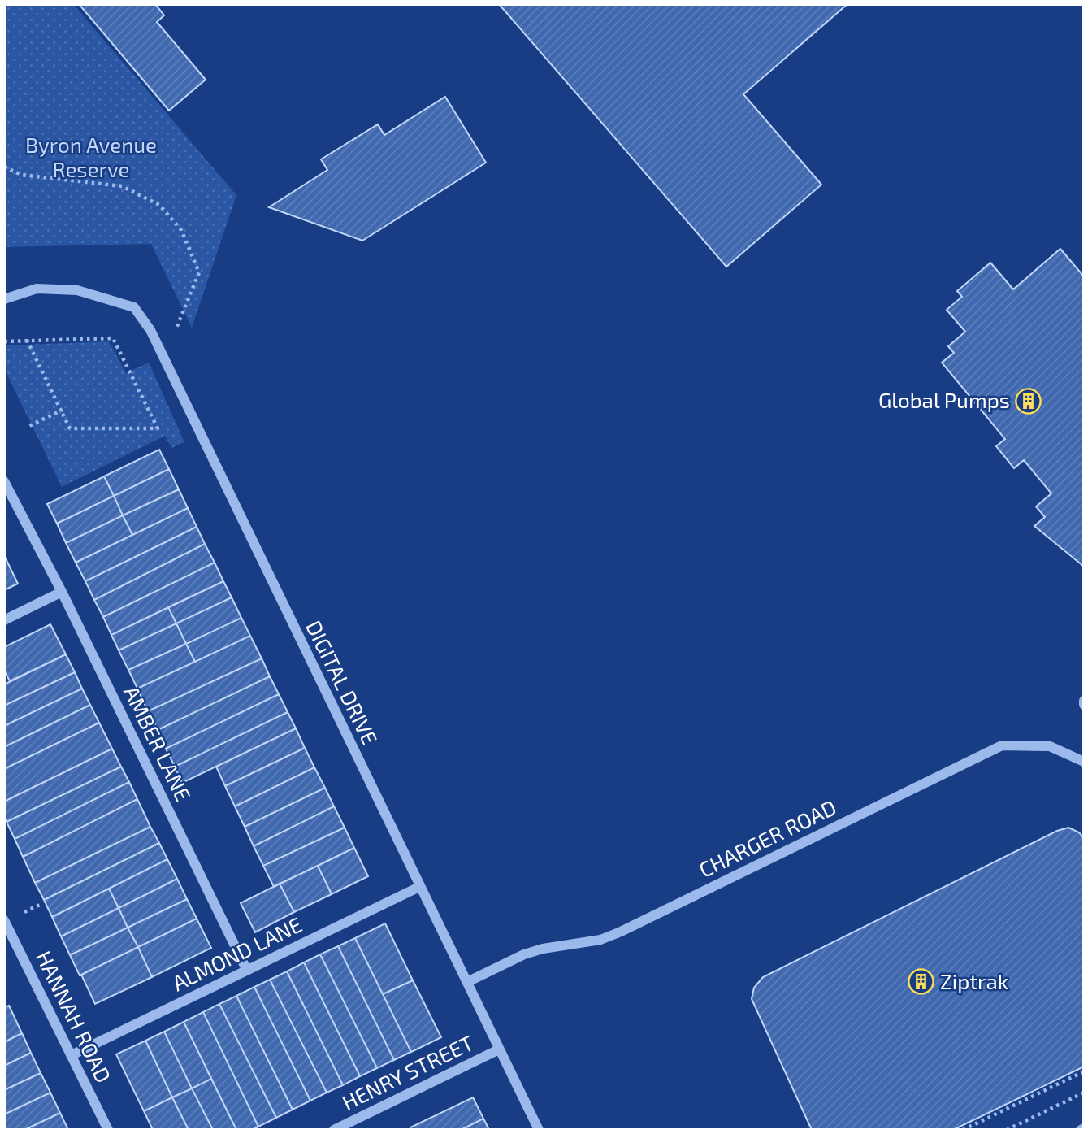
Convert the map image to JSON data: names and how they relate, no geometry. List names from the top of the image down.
{
  "streets": {
    "street": [
      "DIGITAL DRIVE",
      "AMBER LANE",
      "CHARGER ROAD",
      "ALMOND LANE",
      "HANNAH ROAD",
      "HENRY STREET"
    ]
  },
  "crossings": [
    ["DIGITAL DRIVE", "CHARGER ROAD"],
    ["DIGITAL DRIVE", "ALMOND LANE"],
    ["DIGITAL DRIVE", "HENRY STREET"],
    ["AMBER LANE", "ALMOND LANE"],
    ["ALMOND LANE", "HANNAH ROAD"]
  ],
  "parks": ["Byron Avenue Reserve"],
  "places": {
    "building": ["Global Pumps", "Ziptrak"]
  }
}
